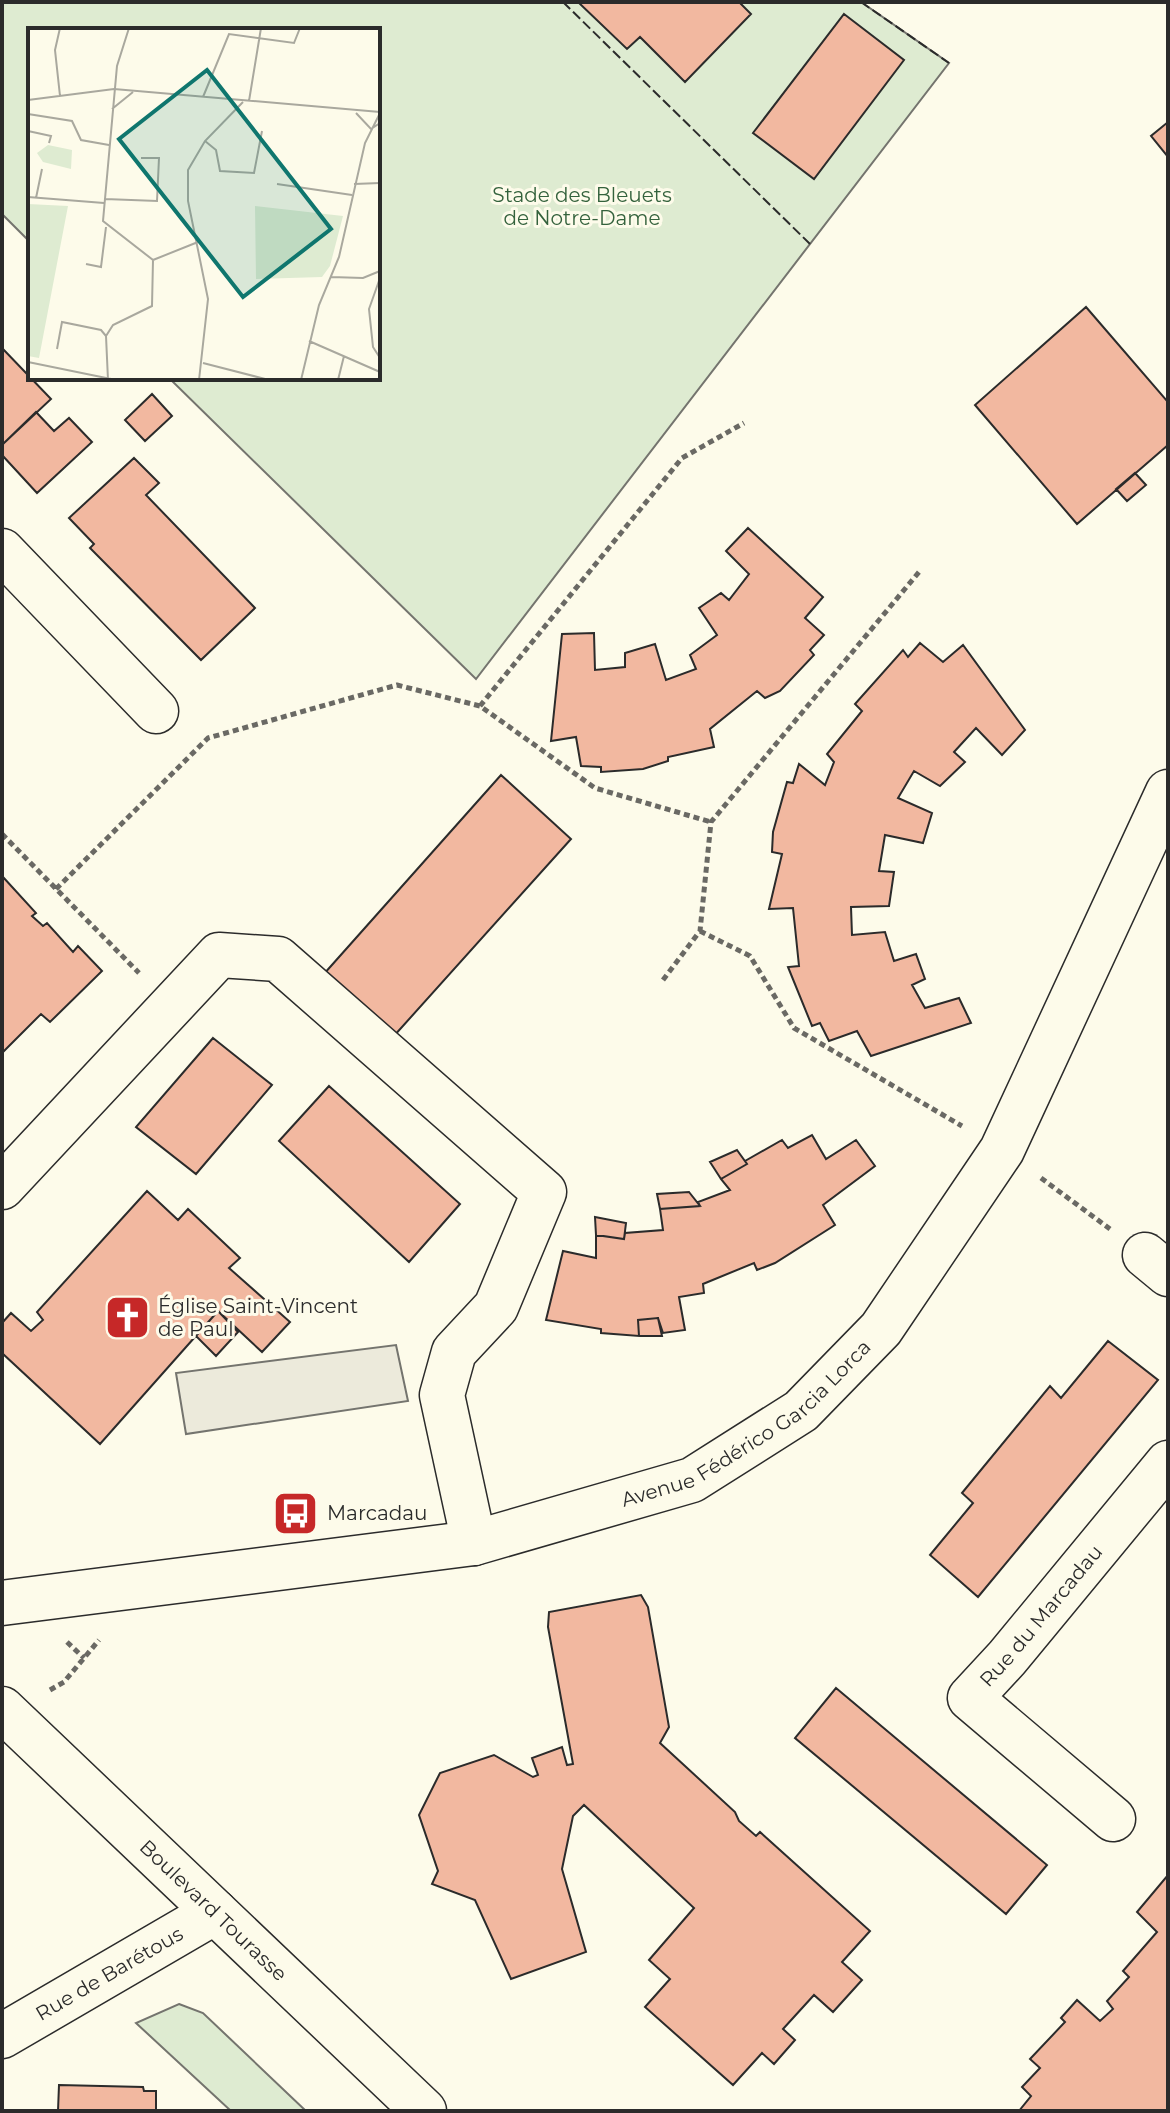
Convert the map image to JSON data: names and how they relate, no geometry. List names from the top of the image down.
{
  "streets": {
    "street": [
      "Avenue Fédérico Garcia Lorca",
      "Rue du Marcadau",
      "Boulevard Tourasse",
      "Rue de Barétous"
    ]
  },
  "crossings": [
    ["Boulevard Tourasse", "Rue de Barétous"]
  ],
  "parks": ["Stade des Bleuets de Notre-Dame"],
  "places": {
    "church": ["Église Saint-Vincent de Paul"],
    "bus stop": ["Marcadau"]
  }
}
